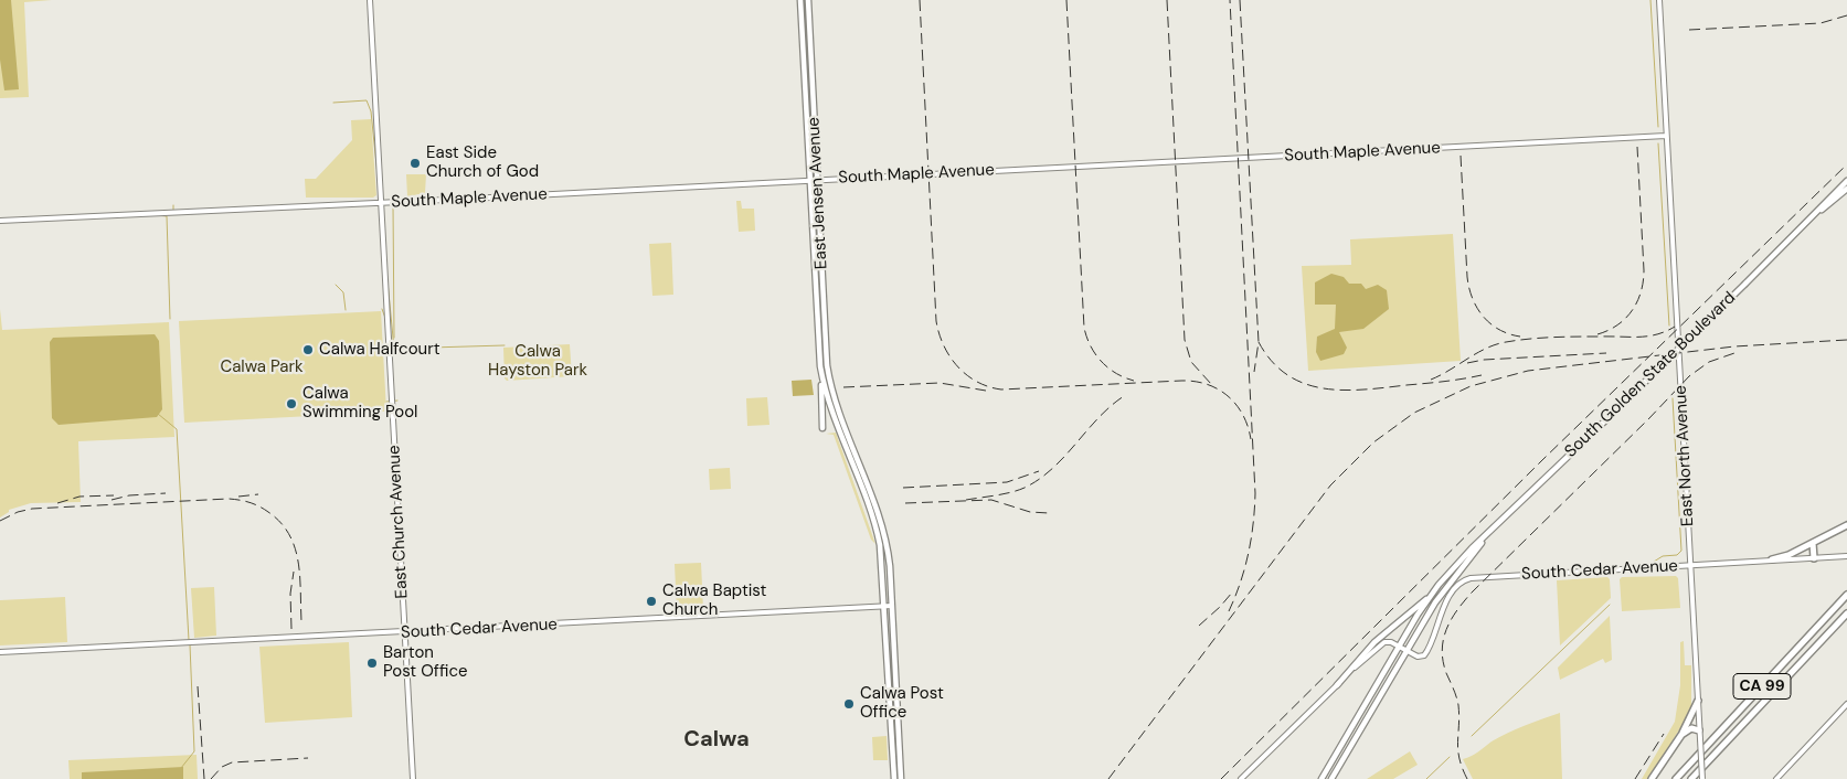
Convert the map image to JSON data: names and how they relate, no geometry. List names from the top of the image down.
{
  "streets": {
    "highway": ["CA 99"],
    "main road": ["East Jensen Avenue", "South Golden State Boulevard"],
    "street": [
      "South Maple Avenue",
      "East North Avenue",
      "East Church Avenue",
      "South Cedar Avenue"
    ]
  },
  "crossings": [
    ["South Maple Avenue", "East Jensen Avenue"],
    ["South Maple Avenue", "East North Avenue"],
    ["South Maple Avenue", "East Church Avenue"],
    ["East Jensen Avenue", "South Cedar Avenue"],
    ["South Golden State Boulevard", "South Cedar Avenue"],
    ["East North Avenue", "South Cedar Avenue"],
    ["East Church Avenue", "South Cedar Avenue"]
  ],
  "districts": ["Calwa"],
  "parks": ["Calwa Hayston Park", "Calwa Park"],
  "places": [
    "East Side Church of God",
    "Calwa Halfcourt",
    "Calwa Swimming Pool",
    "Calwa Baptist Church",
    "Barton Post Office",
    "Calwa Post Office"
  ]
}
